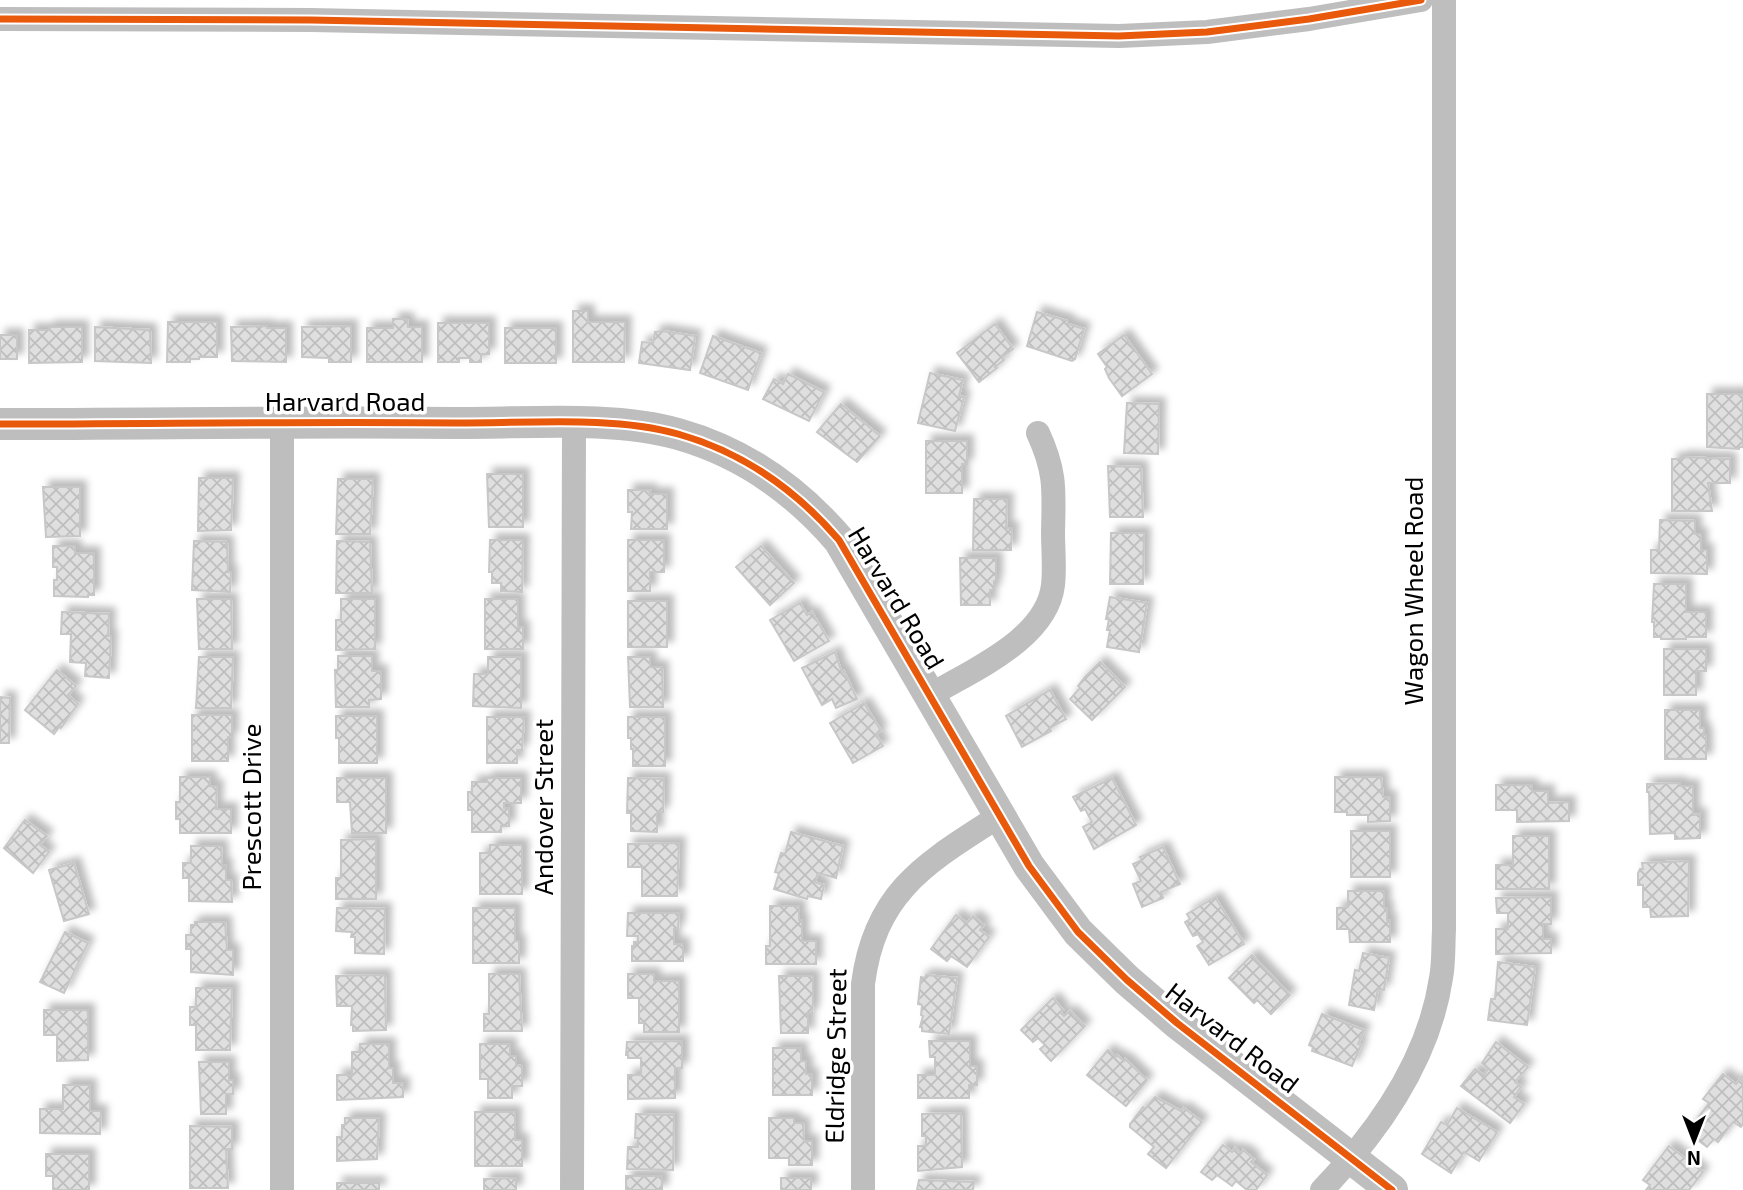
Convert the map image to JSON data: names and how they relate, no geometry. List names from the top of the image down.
{
  "streets": {
    "street": [
      "Harvard Road",
      "Wagon Wheel Road",
      "Prescott Drive",
      "Andover Street",
      "Eldridge Street"
    ]
  },
  "crossings": [
    ["Harvard Road", "Wagon Wheel Road"],
    ["Harvard Road", "Prescott Drive"],
    ["Harvard Road", "Andover Street"],
    ["Harvard Road", "Eldridge Street"]
  ],
  "north": "bottom"
}
